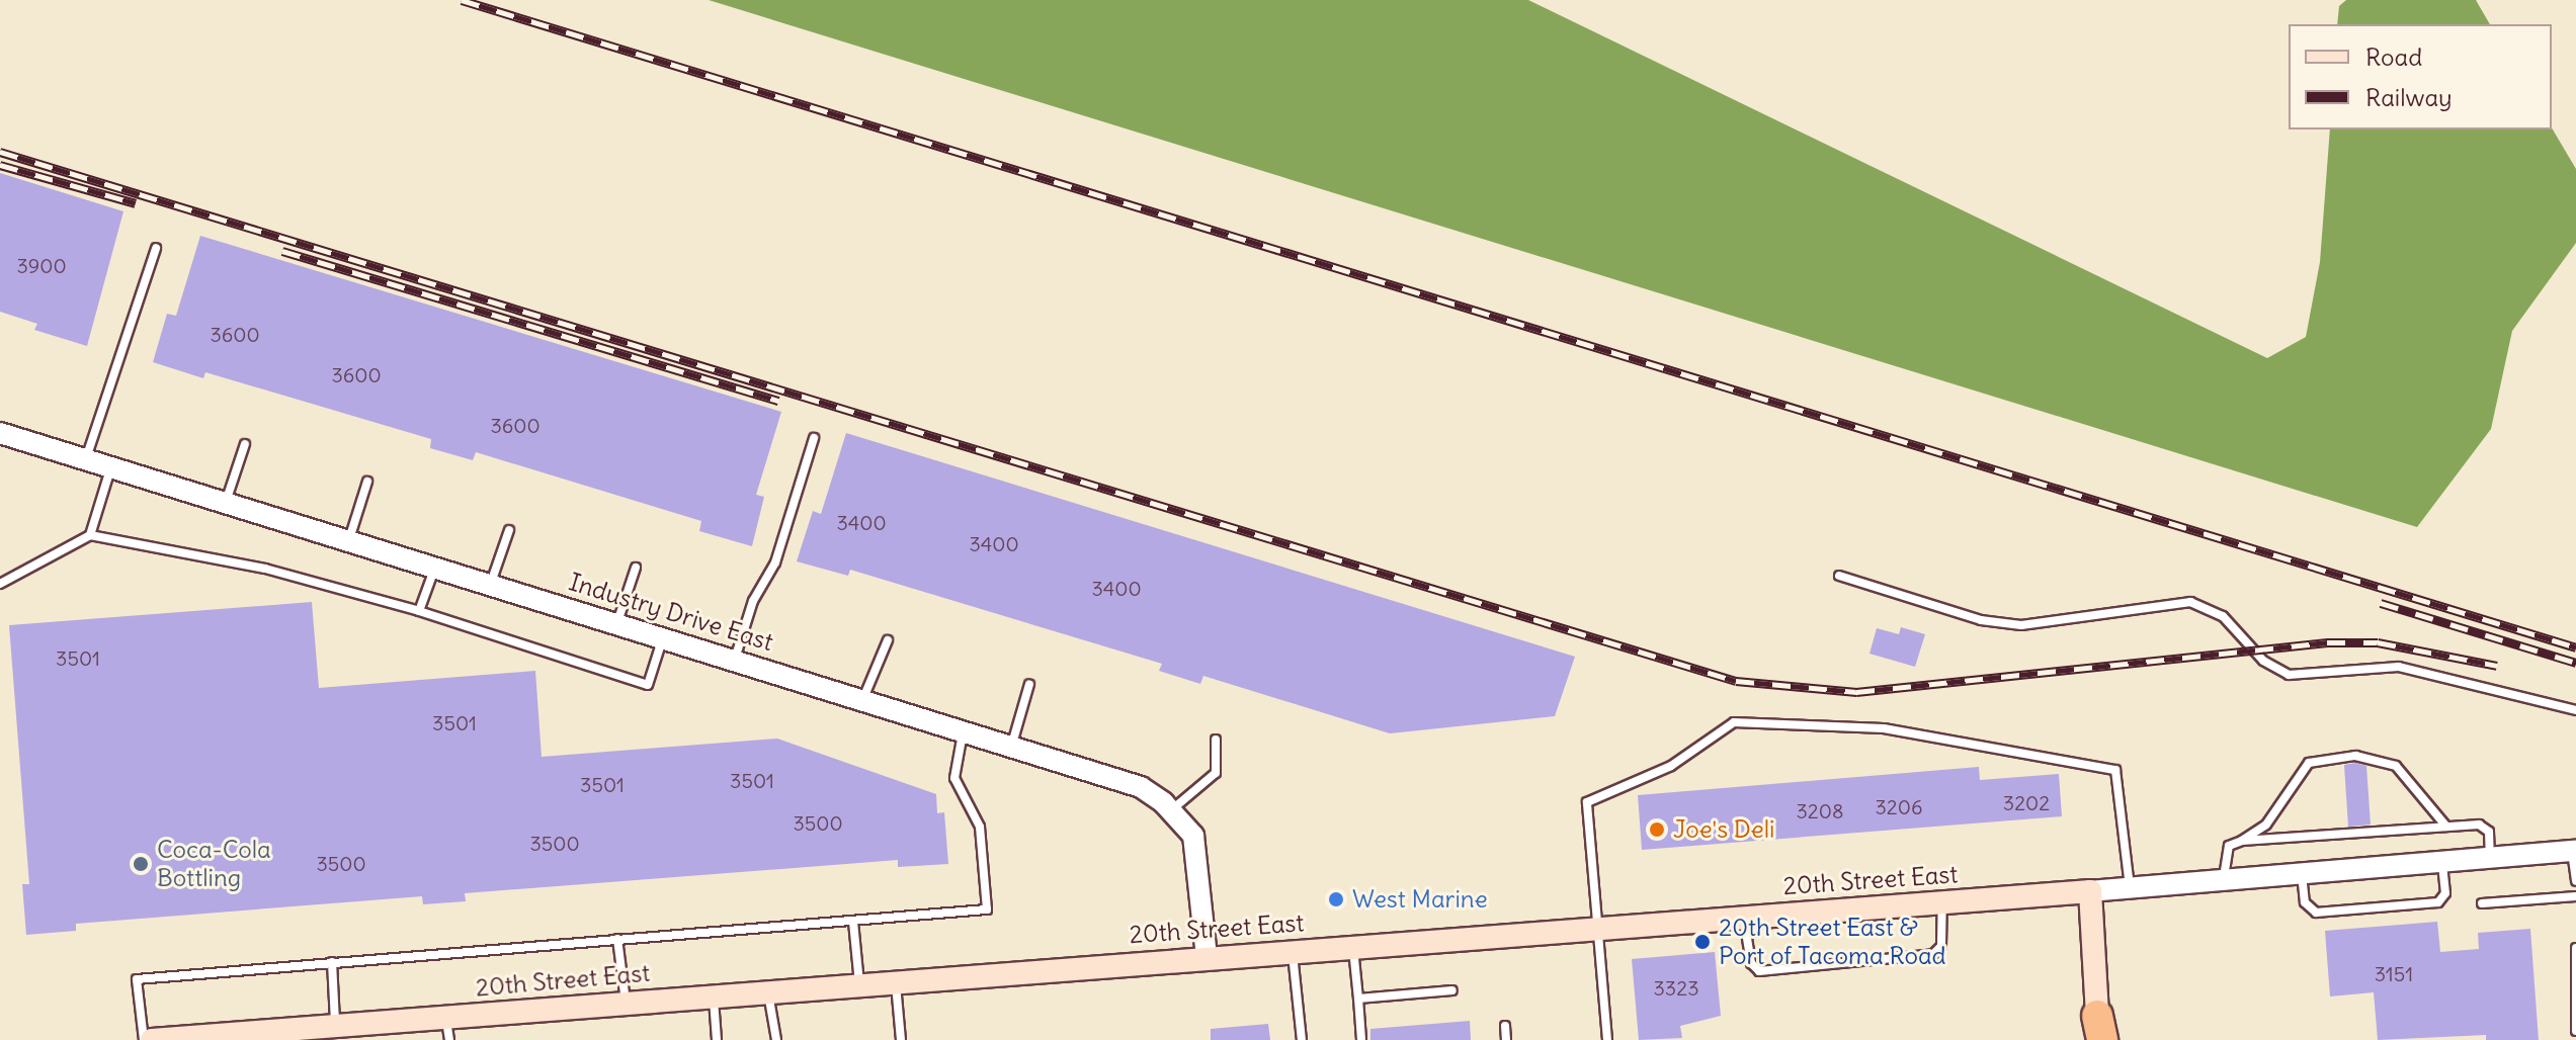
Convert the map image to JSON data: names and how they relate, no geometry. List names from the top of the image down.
{
  "streets": {
    "main road": ["20th Street East"],
    "street": ["Industry Drive East"]
  },
  "crossings": [
    ["Industry Drive East", "20th Street East"]
  ],
  "places": [
    "Joe's Deli",
    "Coca-Cola Bottling",
    "West Marine",
    "20th Street East & Port of Tacoma Road"
  ],
  "house_numbers": [
    "3900",
    "3600",
    "3600",
    "3600",
    "3400",
    "3400",
    "3400",
    "3501",
    "3501",
    "3501",
    "3501",
    "3202",
    "3206",
    "3208",
    "3500",
    "3500",
    "3500",
    "3151",
    "3323"
  ],
  "legend": ["Road", "Railway"]
}
